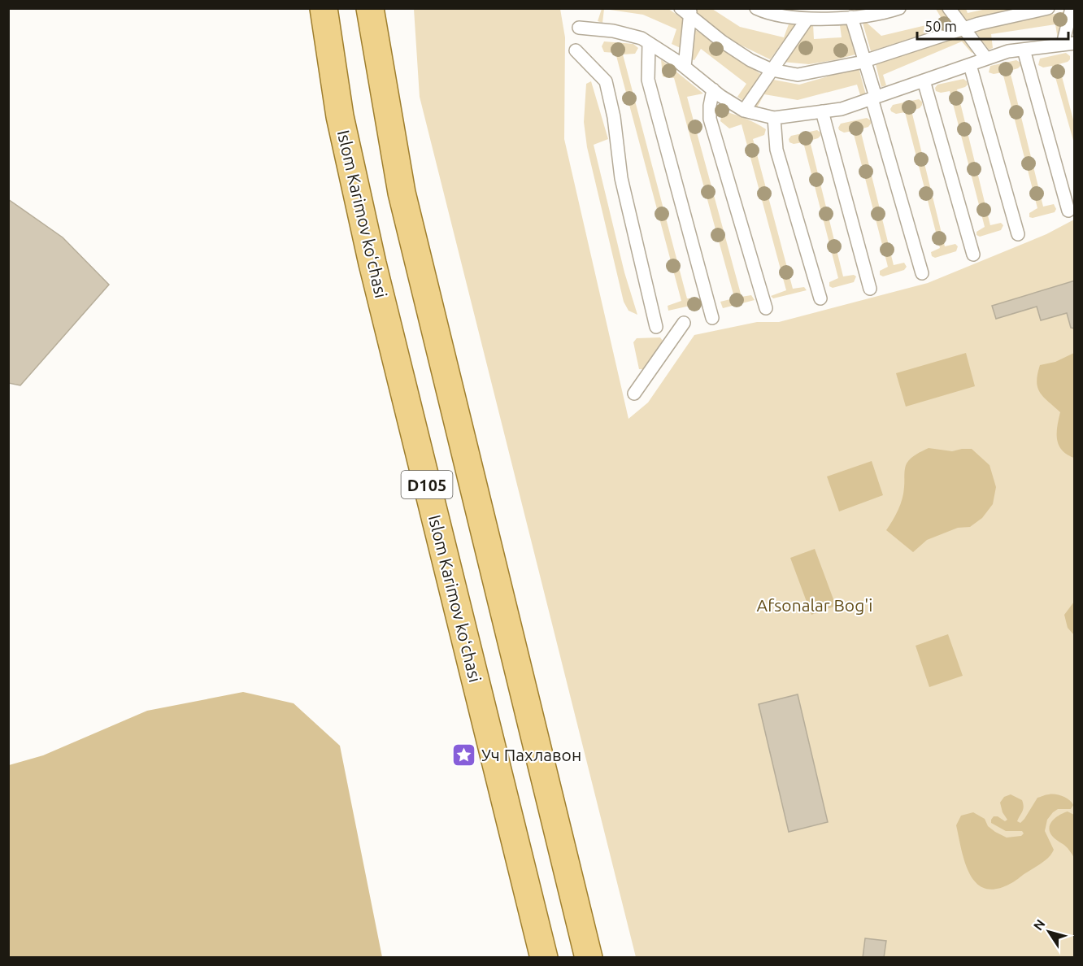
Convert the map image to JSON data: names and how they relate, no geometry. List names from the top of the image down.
{
  "streets": {
    "main road": ["Islom Karimov koʻchasi", "D105"]
  },
  "parks": ["Afsonalar Bog'i"],
  "places": {
    "place": ["Уч Пахлавон"]
  },
  "scale_bar": "50 m",
  "north": "top left"
}
